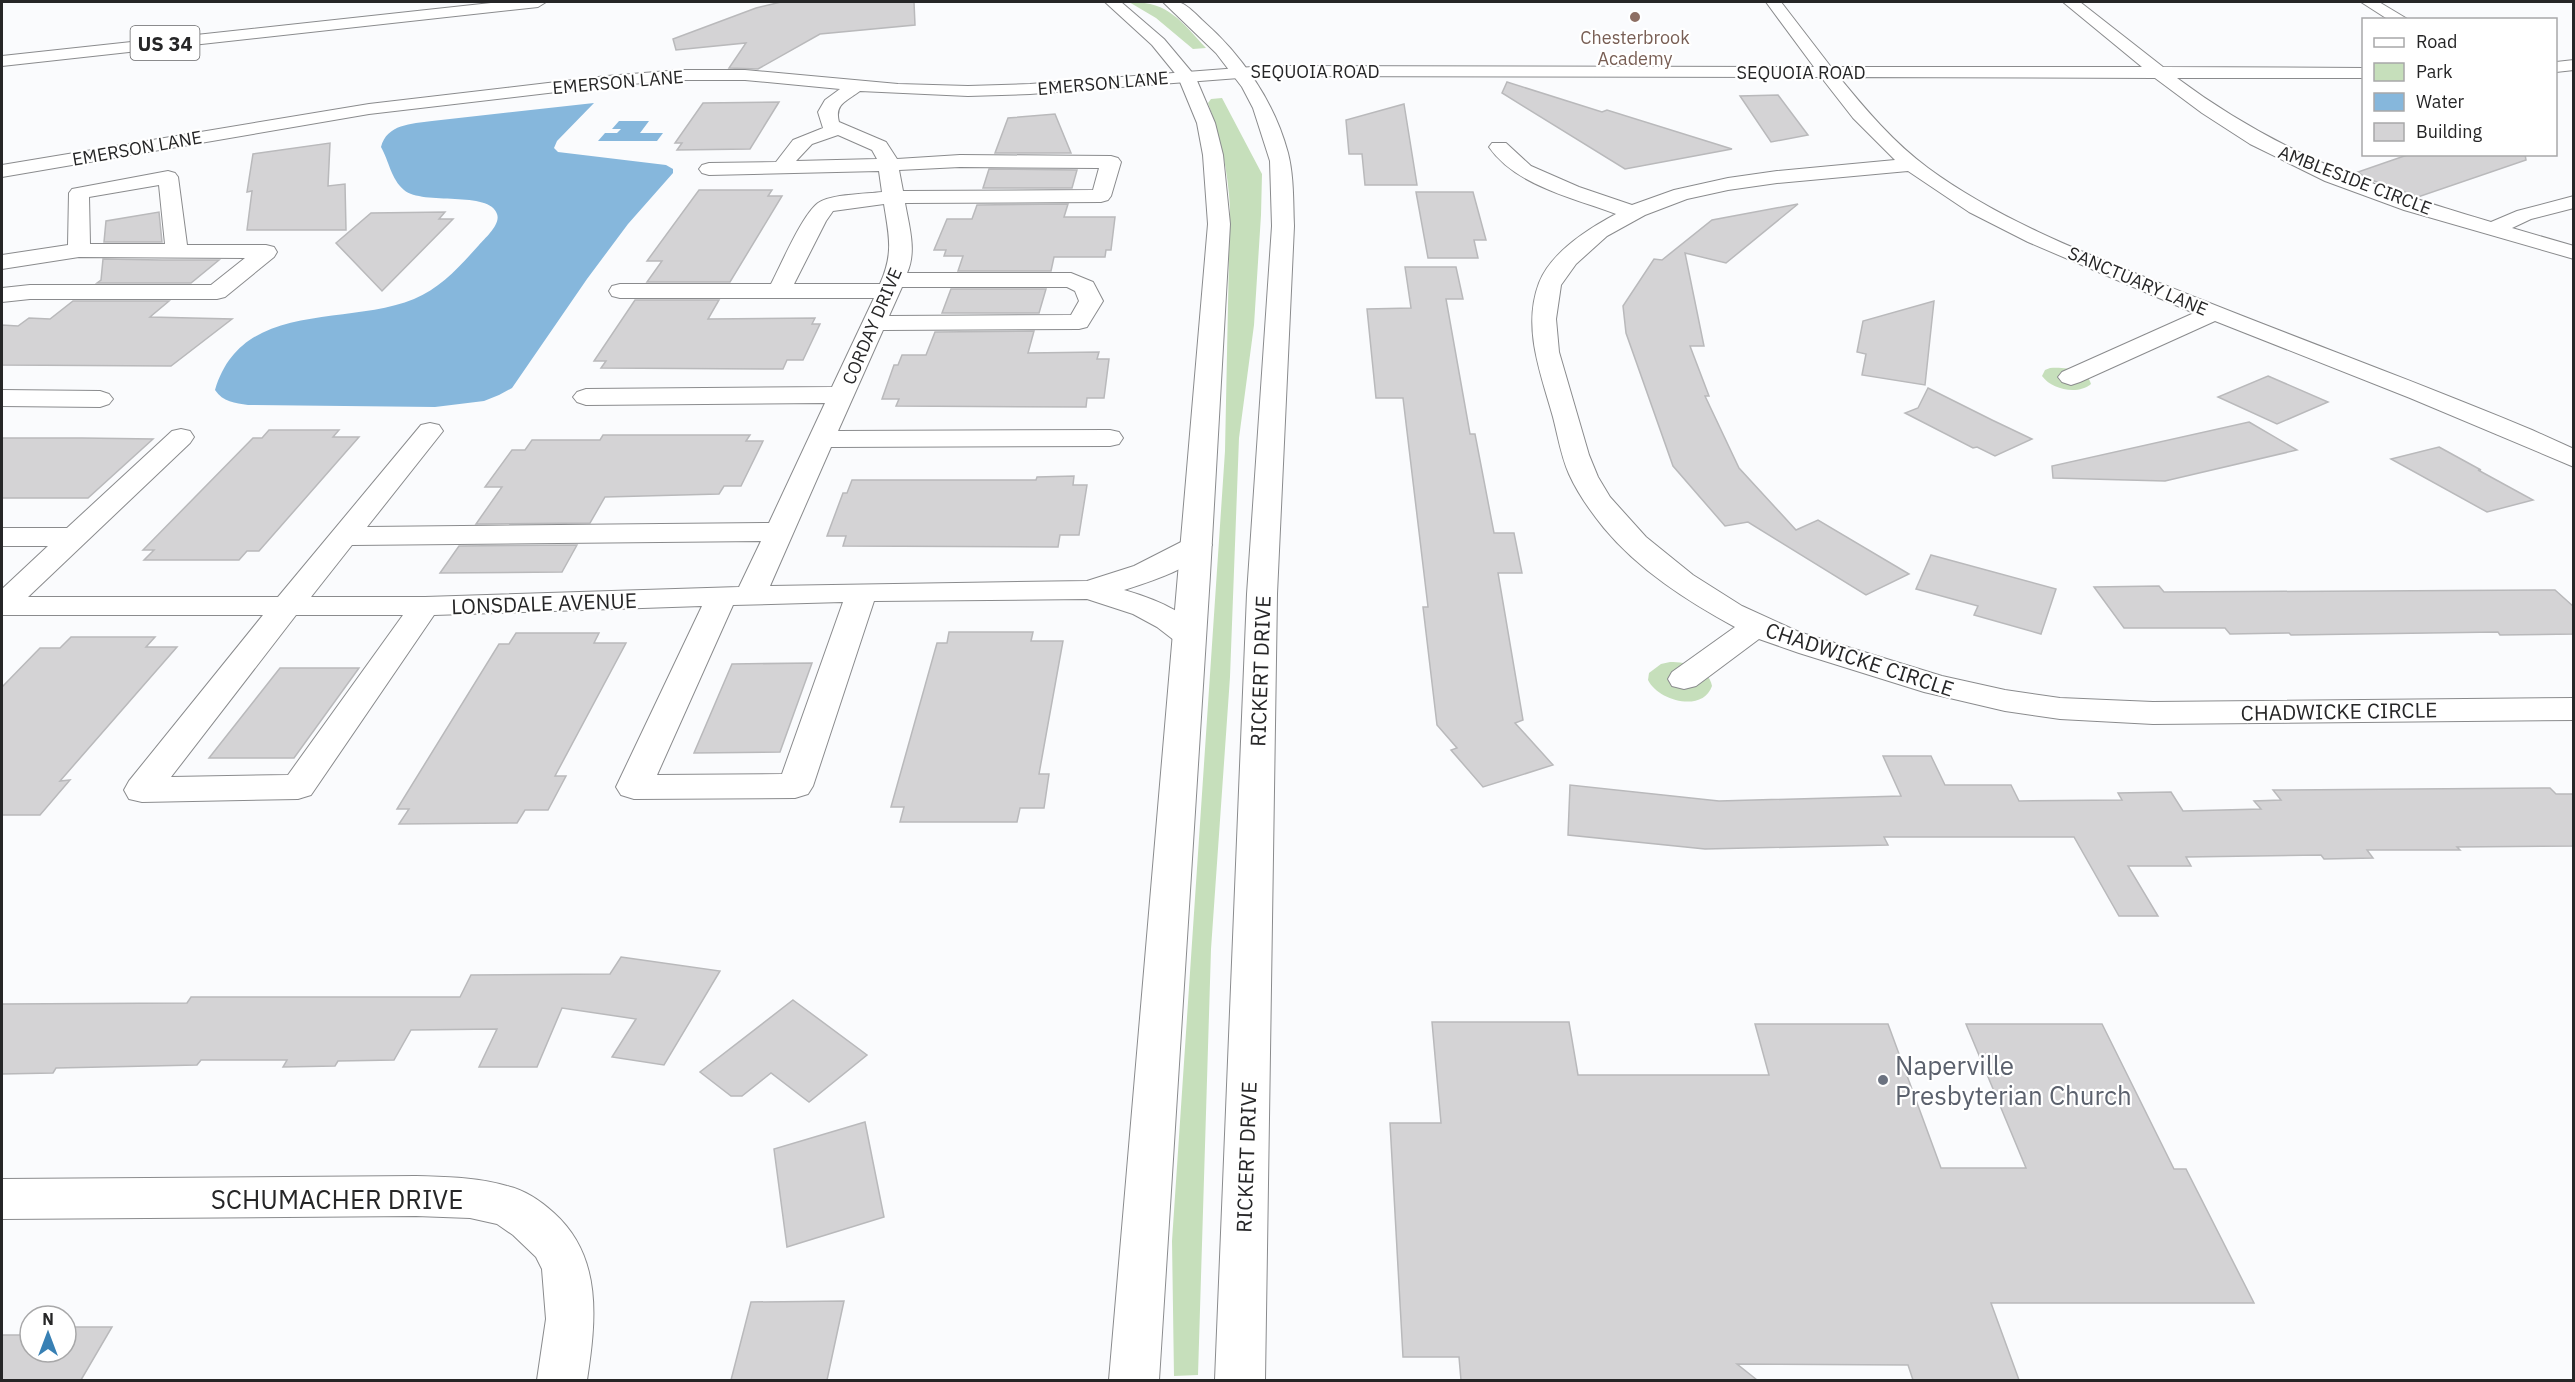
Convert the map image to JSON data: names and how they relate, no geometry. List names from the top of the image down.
{
  "streets": {
    "street": [
      "US 34",
      "SEQUOIA ROAD",
      "EMERSON LANE",
      "AMBLESIDE CIRCLE",
      "SANCTUARY LANE",
      "CORDAY DRIVE",
      "LONSDALE AVENUE",
      "CHADWICKE CIRCLE",
      "RICKERT DRIVE",
      "SCHUMACHER DRIVE"
    ]
  },
  "crossings": [
    ["SEQUOIA ROAD", "EMERSON LANE"],
    ["SEQUOIA ROAD", "AMBLESIDE CIRCLE"],
    ["SEQUOIA ROAD", "SANCTUARY LANE"],
    ["SEQUOIA ROAD", "RICKERT DRIVE"],
    ["EMERSON LANE", "RICKERT DRIVE"],
    ["SANCTUARY LANE", "CHADWICKE CIRCLE"],
    ["CORDAY DRIVE", "LONSDALE AVENUE"]
  ],
  "places": ["Chesterbrook Academy", "Naperville Presbyterian Church"],
  "legend": [
    "Road",
    "Park",
    "Water",
    "Building"
  ],
  "north": "top"
}
